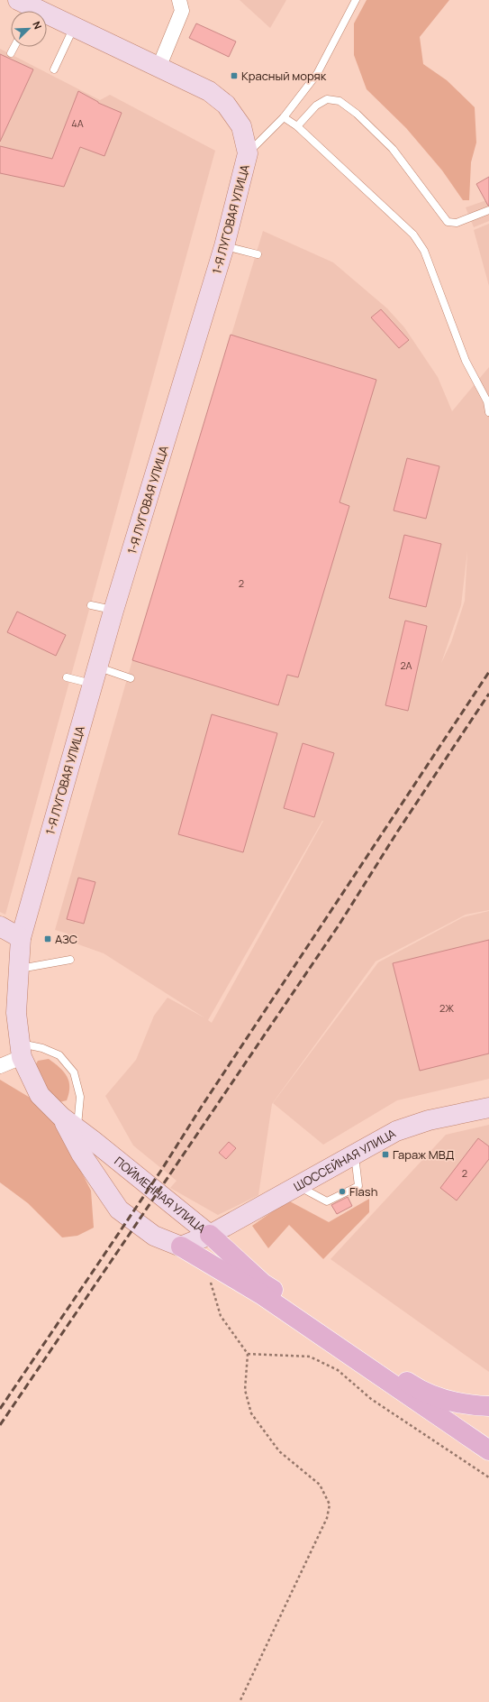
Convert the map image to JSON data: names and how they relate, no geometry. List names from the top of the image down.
{
  "streets": {
    "main road": ["1-Я ЛУГОВАЯ УЛИЦА", "ШОССЕЙНАЯ УЛИЦА", "ПОЙМЕННАЯ УЛИЦА"]
  },
  "crossings": [
    ["1-Я ЛУГОВАЯ УЛИЦА", "ПОЙМЕННАЯ УЛИЦА"],
    ["ШОССЕЙНАЯ УЛИЦА", "ПОЙМЕННАЯ УЛИЦА"]
  ],
  "places": {
    "transit": ["Красный моряк", "АЗС", "Гараж МВД"],
    "other": ["Flash"]
  },
  "house_numbers": [
    "4А",
    "2",
    "2А",
    "2Ж",
    "2"
  ],
  "north": "top right"
}
